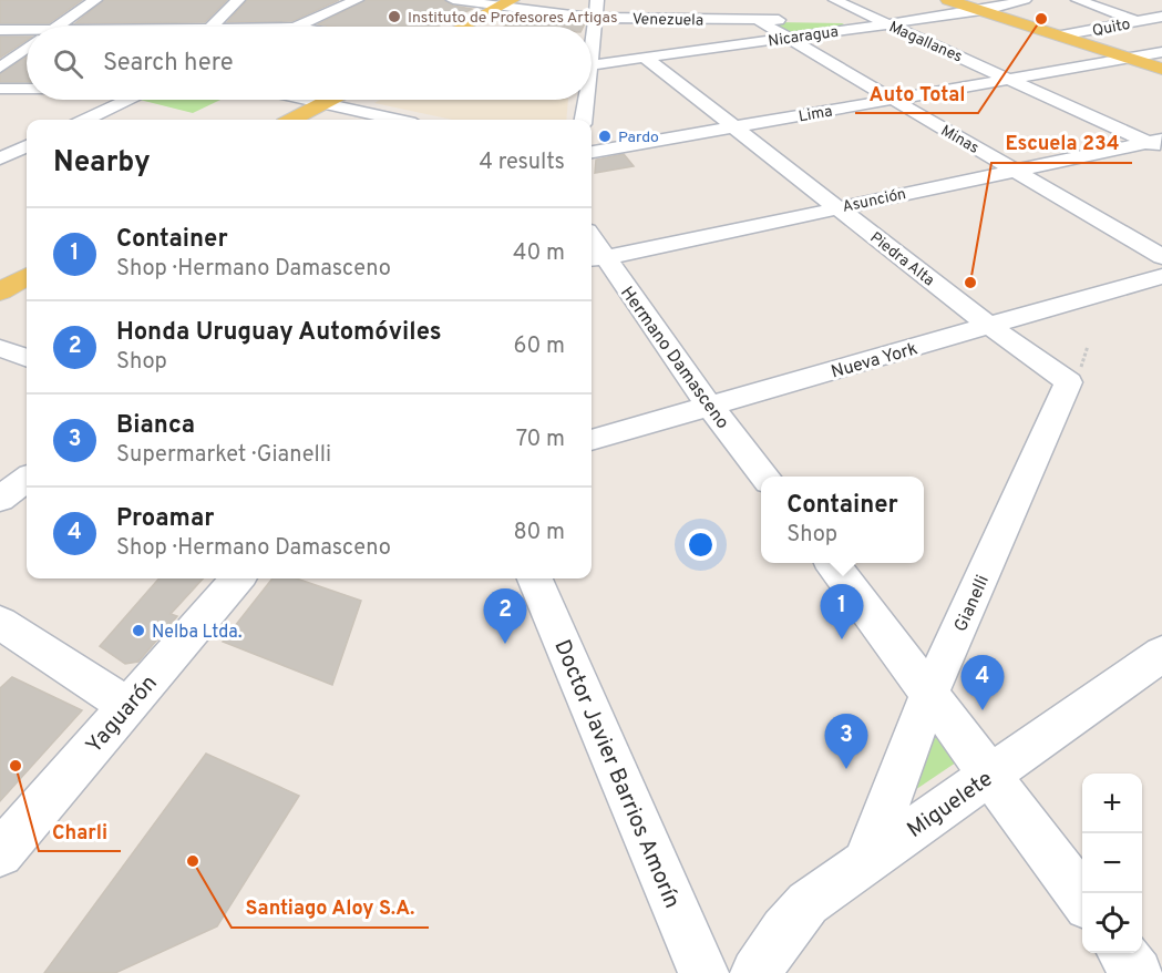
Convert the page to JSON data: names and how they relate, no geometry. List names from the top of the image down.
{
  "streets": {
    "street": [
      "Venezuela",
      "Quito",
      "Nicaragua",
      "Magallanes",
      "Lima",
      "Minas",
      "Asunción",
      "Piedra Alta",
      "Hermano Damasceno",
      "Nueva York",
      "Gianelli",
      "Yaguarón",
      "Doctor Javier Barrios Amorín",
      "Miguelete"
    ]
  },
  "crossings": [
    ["Venezuela", "Minas"],
    ["Nicaragua", "Magallanes"],
    ["Nicaragua", "Minas"],
    ["Nicaragua", "Piedra Alta"],
    ["Magallanes", "Lima"],
    ["Magallanes", "Asunción"],
    ["Lima", "Minas"],
    ["Lima", "Piedra Alta"],
    ["Minas", "Asunción"],
    ["Asunción", "Piedra Alta"],
    ["Asunción", "Hermano Damasceno"],
    ["Piedra Alta", "Nueva York"],
    ["Piedra Alta", "Gianelli"],
    ["Hermano Damasceno", "Nueva York"],
    ["Gianelli", "Miguelete"]
  ],
  "places": [
    "Instituto de Profesores Artigas",
    "Auto Total",
    "Pardo",
    "Escuela 234",
    "Nelba Ltda.",
    "Charli",
    "Santiago Aloy S.A."
  ],
  "page": {
    "search": "Search here",
    "heading": ["Nearby", "4 results"],
    "list": [
      {
        "mark": "1",
        "name": "Container",
        "note": "Shop · Hermano Damasceno",
        "value": "40 m"
      },
      {
        "mark": "2",
        "name": "Honda Uruguay Automóviles",
        "note": "Shop",
        "value": "60 m"
      },
      {
        "mark": "3",
        "name": "Bianca",
        "note": "Supermarket · Gianelli",
        "value": "70 m"
      },
      {
        "mark": "4",
        "name": "Proamar",
        "note": "Shop · Hermano Damasceno",
        "value": "80 m"
      }
    ],
    "popup": ["Container", "Shop"],
    "pins": [
      "1",
      "2",
      "4",
      "3"
    ],
    "map_buttons": ["+", "−"]
  }
}
